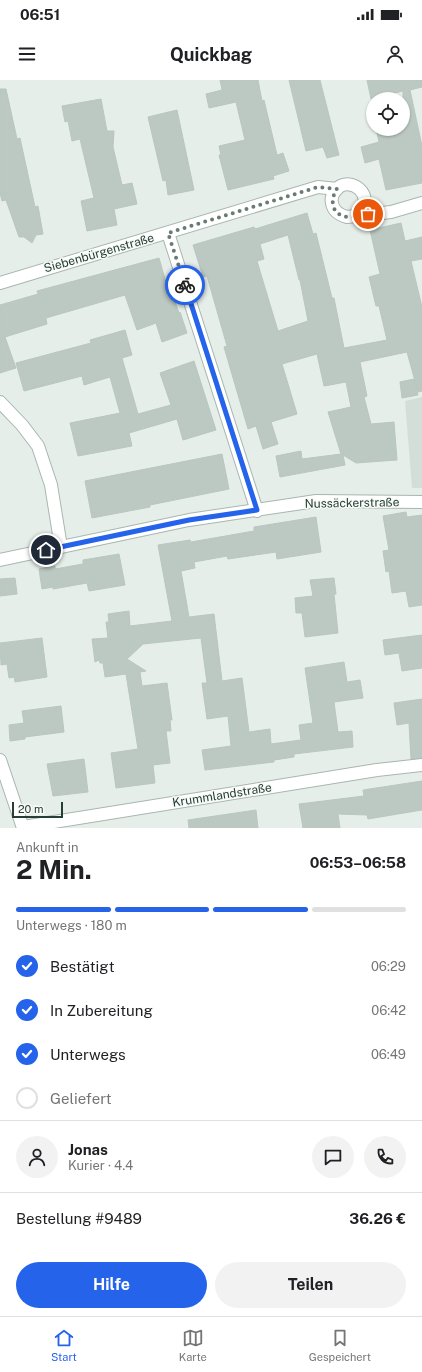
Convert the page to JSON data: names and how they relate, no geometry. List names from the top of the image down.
{
  "streets": {
    "street": ["Siebenbürgenstraße", "Nussäckerstraße", "Krummlandstraße"]
  },
  "scale_bar": "20 m",
  "page": {
    "status": "06:51",
    "header": "Quickbag",
    "scale": "20 m",
    "heading": ["2 Min.", "Ankunft in", "06:53–06:58"],
    "panel": [
      "Jonas",
      "Kurier · 4.4",
      "Bestellung #9489",
      "36.26 €"
    ],
    "bar": "Unterwegs · 180 m",
    "list": [
      ["Bestätigt", "06:29"],
      ["In Zubereitung", "06:42"],
      ["Unterwegs", "06:49"],
      "Geliefert"
    ],
    "buttons": ["Hilfe", "Teilen"],
    "tabs": ["Start", "Karte", "Gespeichert"]
  }
}
